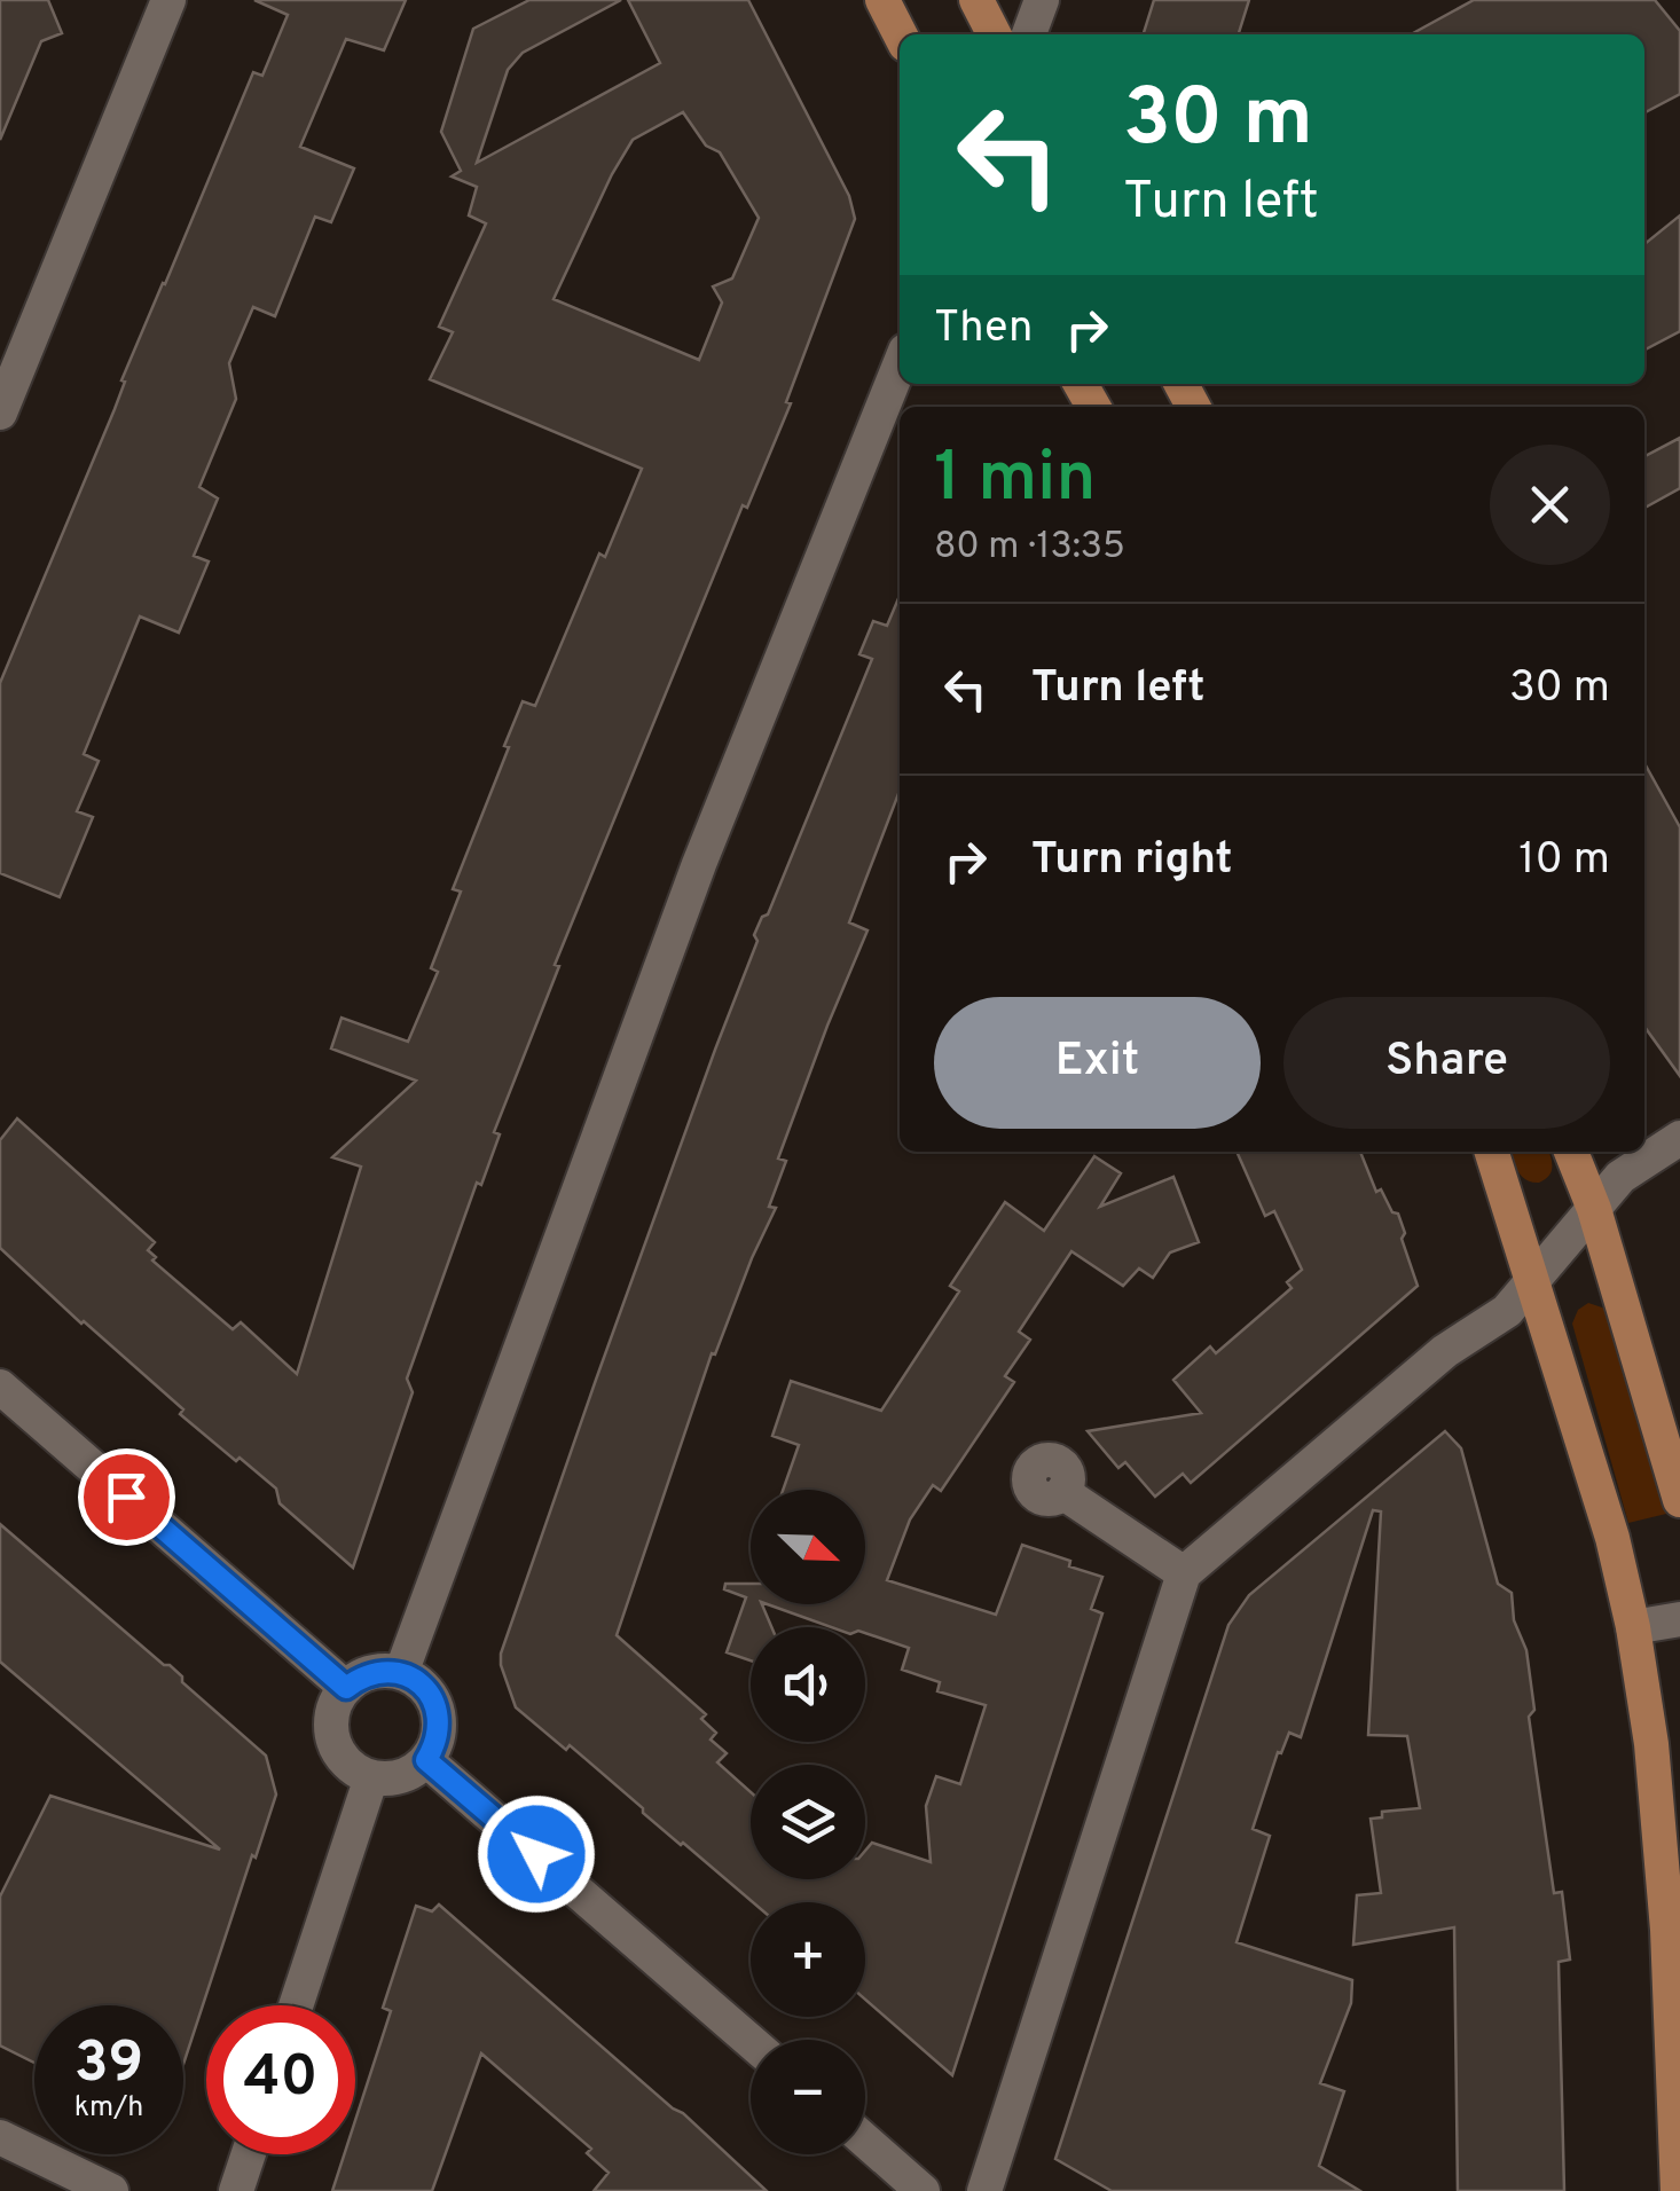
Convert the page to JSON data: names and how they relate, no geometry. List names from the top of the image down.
{
  "north": "bottom right",
  "page": {
    "turn": ["30 m", "Turn left"],
    "then": "Then",
    "heading": ["1 min", "80 m · 13:35"],
    "list": [
      {
        "name": "Turn left",
        "value": "30 m"
      },
      {
        "name": "Turn right",
        "value": "10 m"
      }
    ],
    "buttons": ["Exit", "Share"],
    "map_buttons": ["+", "−"],
    "speed": "39 km/h",
    "limit": "40"
  }
}
